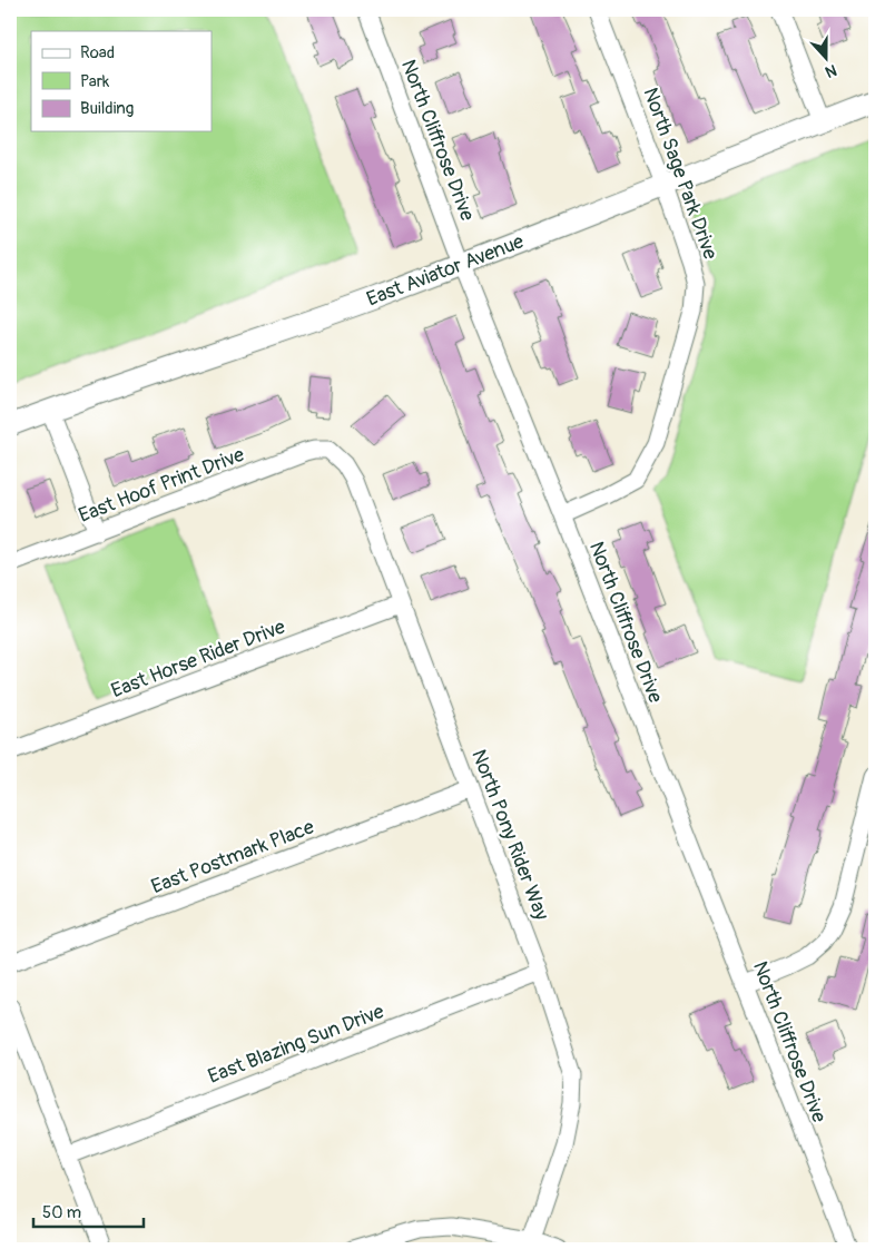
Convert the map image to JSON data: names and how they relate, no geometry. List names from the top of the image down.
{
  "streets": {
    "street": [
      "North Cliffrose Drive",
      "North Sage Park Drive",
      "East Aviator Avenue",
      "East Hoof Print Drive",
      "East Horse Rider Drive",
      "North Pony Rider Way",
      "East Postmark Place",
      "East Blazing Sun Drive"
    ]
  },
  "crossings": [
    ["North Cliffrose Drive", "North Sage Park Drive"],
    ["North Cliffrose Drive", "East Aviator Avenue"],
    ["North Sage Park Drive", "East Aviator Avenue"],
    ["East Hoof Print Drive", "North Pony Rider Way"],
    ["East Horse Rider Drive", "North Pony Rider Way"],
    ["North Pony Rider Way", "East Postmark Place"],
    ["North Pony Rider Way", "East Blazing Sun Drive"]
  ],
  "legend": ["Road", "Park", "Building"],
  "scale_bar": "50 m",
  "north": "bottom"
}
